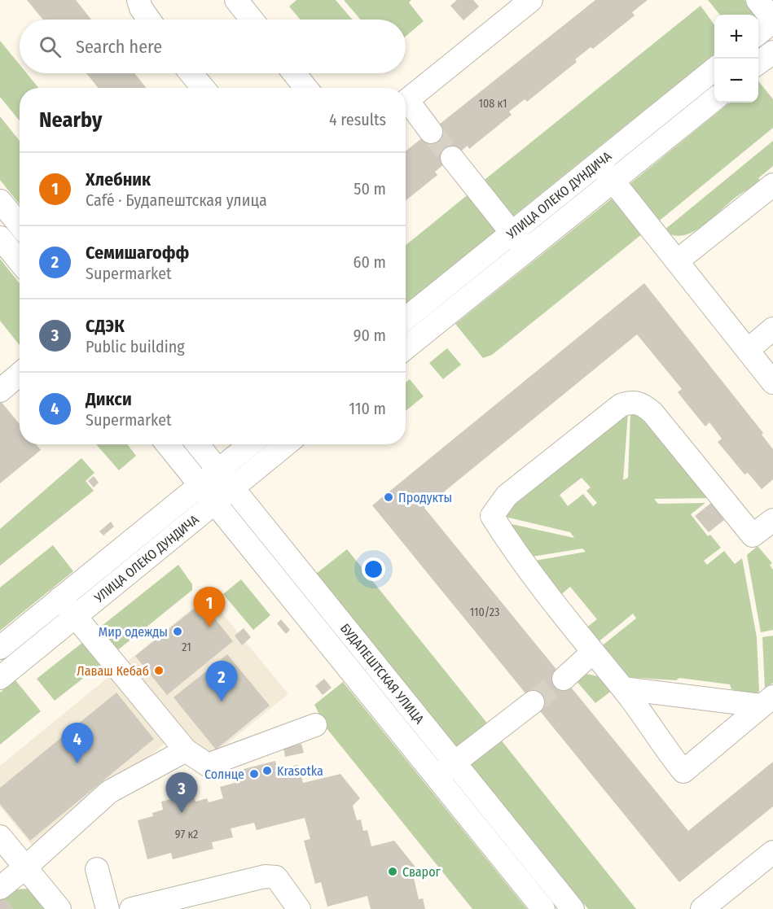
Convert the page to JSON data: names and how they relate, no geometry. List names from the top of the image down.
{
  "streets": {
    "street": ["УЛИЦА ОЛЕКО ДУНДИЧА", "БУДАПЕШТСКАЯ УЛИЦА"]
  },
  "crossings": [
    ["УЛИЦА ОЛЕКО ДУНДИЧА", "БУДАПЕШТСКАЯ УЛИЦА"]
  ],
  "places": [
    "Продукты",
    "Мир одежды",
    "Лаваш Кебаб",
    "Krasotka",
    "Солнце",
    "Сварог"
  ],
  "house_numbers": [
    "108 к1",
    "110/23",
    "21",
    "97 к2"
  ],
  "page": {
    "map_buttons": ["+", "−"],
    "search": "Search here",
    "heading": ["Nearby", "4 results"],
    "list": [
      {
        "mark": "1",
        "name": "Хлебник",
        "note": "Café · Будапештская улица",
        "value": "50 m"
      },
      {
        "mark": "2",
        "name": "Семишагофф",
        "note": "Supermarket",
        "value": "60 m"
      },
      {
        "mark": "3",
        "name": "СДЭК",
        "note": "Public building",
        "value": "90 m"
      },
      {
        "mark": "4",
        "name": "Дикси",
        "note": "Supermarket",
        "value": "110 m"
      }
    ],
    "pins": [
      "1",
      "2",
      "4",
      "3"
    ]
  }
}
